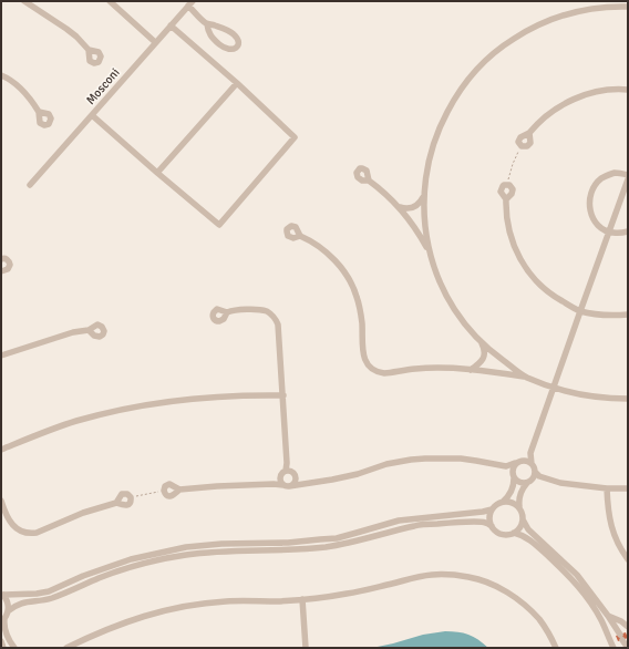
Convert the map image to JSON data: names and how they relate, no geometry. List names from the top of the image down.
{
  "streets": {
    "street": ["Mosconi"]
  }
}
